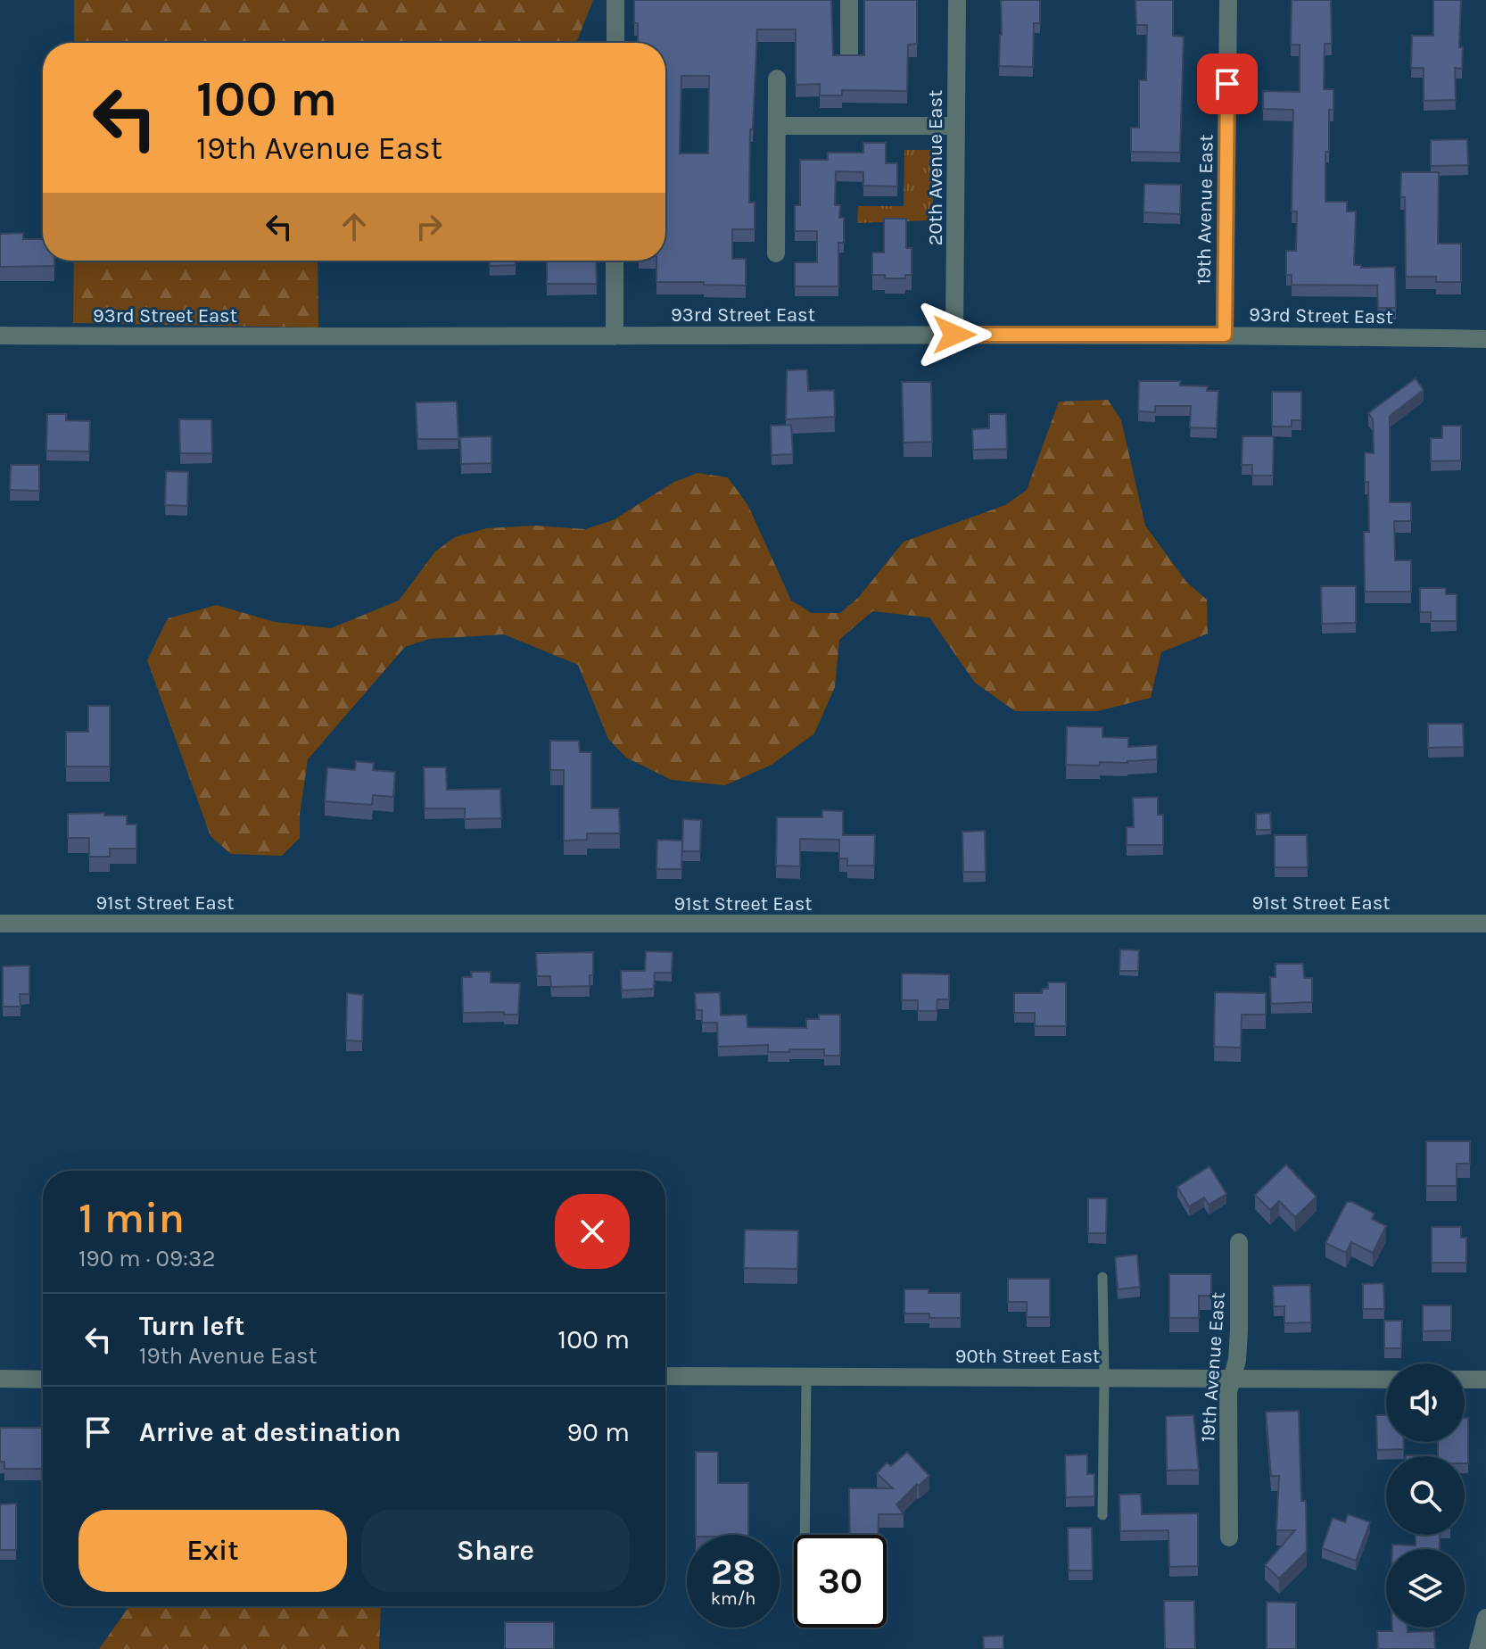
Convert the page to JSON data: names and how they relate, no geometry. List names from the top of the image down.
{
  "streets": {
    "street": [
      "20th Avenue East",
      "19th Avenue East",
      "93rd Street East",
      "91st Street East",
      "90th Street East"
    ]
  },
  "crossings": [
    ["20th Avenue East", "93rd Street East"],
    ["19th Avenue East", "93rd Street East"],
    ["19th Avenue East", "90th Street East"]
  ],
  "page": {
    "turn": ["100 m", "19th Avenue East"],
    "heading": ["1 min", "190 m · 09:32"],
    "list": [
      {
        "name": "Turn left",
        "note": "19th Avenue East",
        "value": "100 m"
      },
      {
        "name": "Arrive at destination",
        "value": "90 m"
      }
    ],
    "buttons": ["Exit", "Share"],
    "speed": "28 km/h",
    "limit": "30"
  }
}
